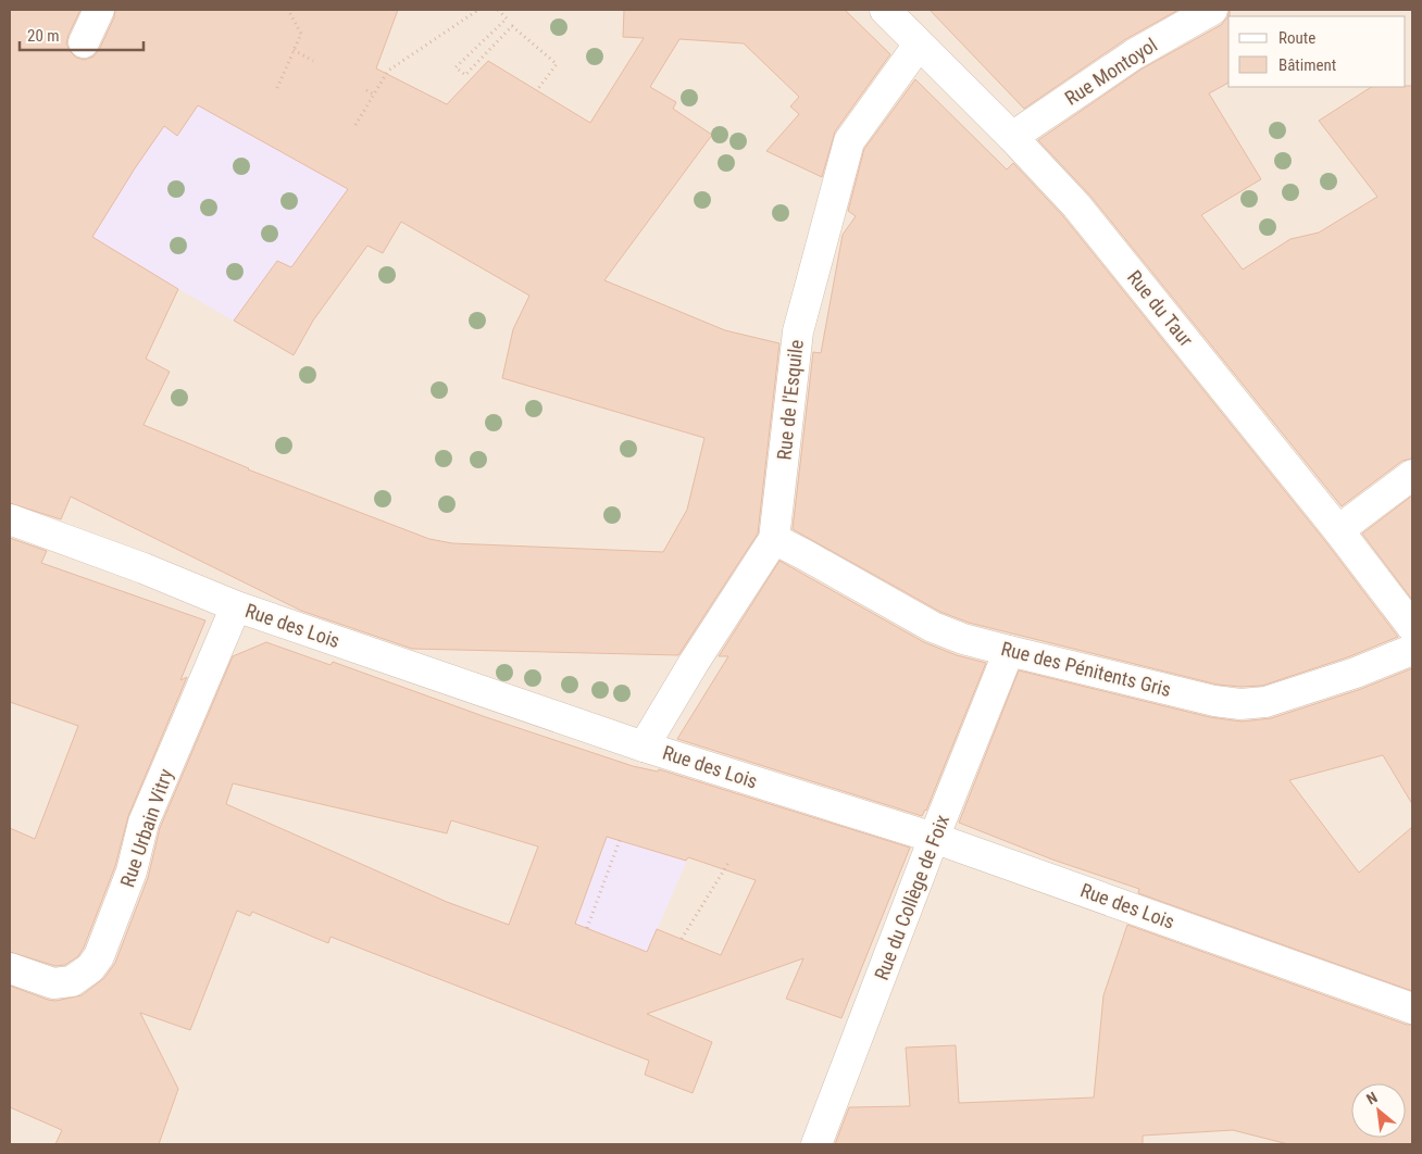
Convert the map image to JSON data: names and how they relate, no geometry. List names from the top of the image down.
{
  "streets": {
    "street": [
      "Rue Montoyol",
      "Rue du Taur",
      "Rue de l'Esquile",
      "Rue des Lois",
      "Rue des Pénitents Gris",
      "Rue Urbain Vitry",
      "Rue du Collège de Foix"
    ]
  },
  "crossings": [
    ["Rue Montoyol", "Rue du Taur"],
    ["Rue du Taur", "Rue de l'Esquile"],
    ["Rue de l'Esquile", "Rue des Lois"],
    ["Rue de l'Esquile", "Rue des Pénitents Gris"],
    ["Rue des Lois", "Rue Urbain Vitry"],
    ["Rue des Lois", "Rue du Collège de Foix"],
    ["Rue des Pénitents Gris", "Rue du Collège de Foix"]
  ],
  "legend": ["Route", "Bâtiment"],
  "scale_bar": "20 m",
  "north": "top left"
}
